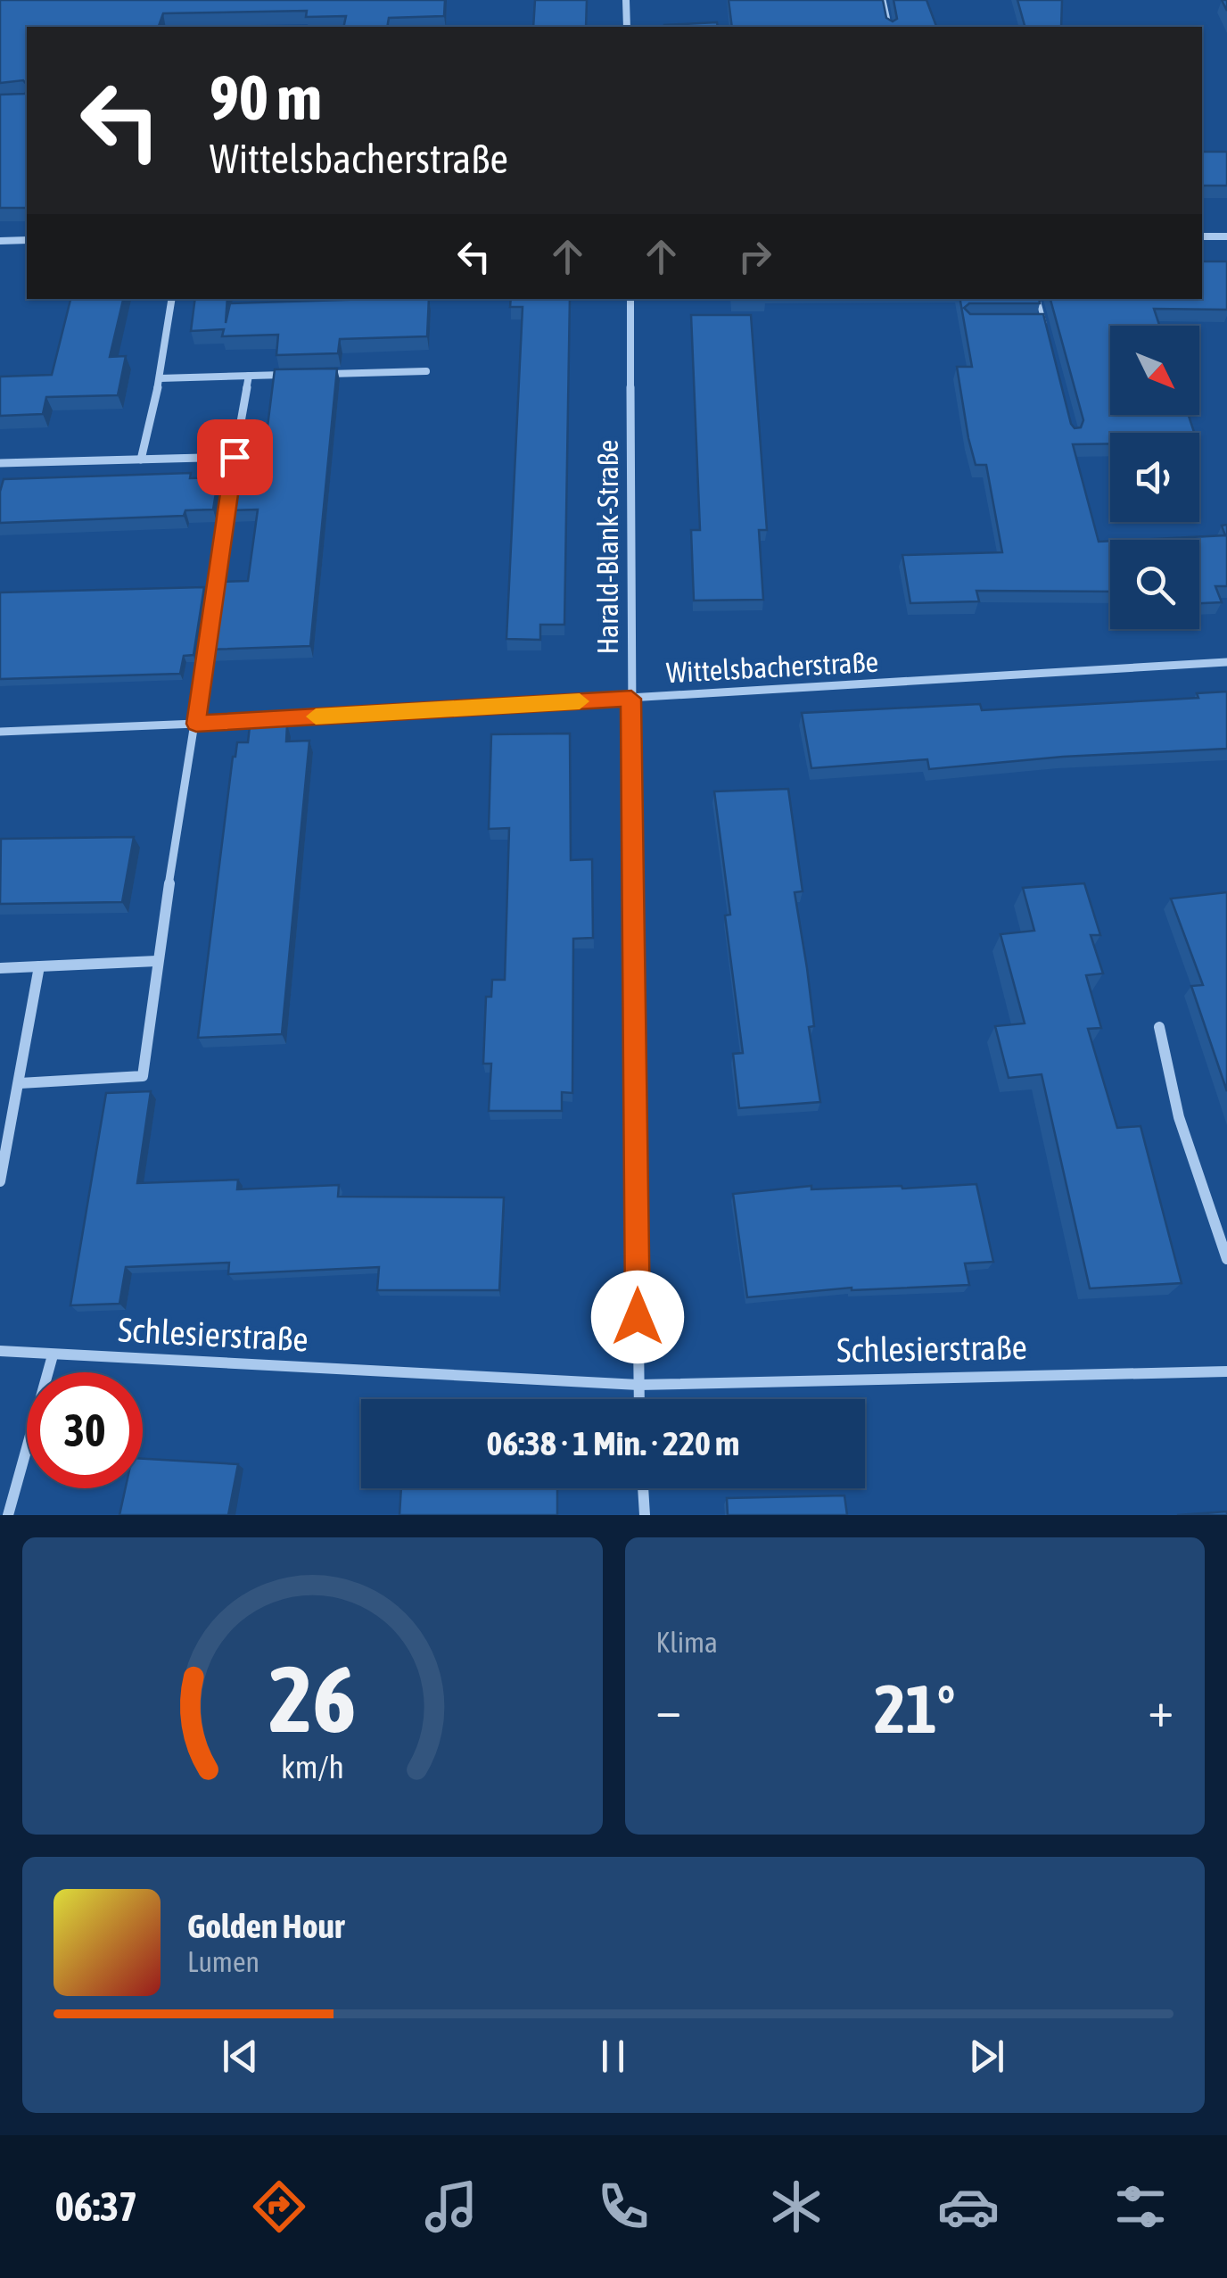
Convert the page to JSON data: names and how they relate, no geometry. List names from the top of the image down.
{
  "streets": {
    "street": ["Harald-Blank-Straße", "Wittelsbacherstraße", "Schlesierstraße"]
  },
  "crossings": [
    ["Harald-Blank-Straße", "Wittelsbacherstraße"],
    ["Harald-Blank-Straße", "Schlesierstraße"]
  ],
  "north": "bottom right",
  "page": {
    "turn": ["90 m", "Wittelsbacherstraße"],
    "limit": "30",
    "trip": "06:38 · 1 Min. · 220 m",
    "tile": "Klima",
    "heat": ["−", "21°", "+"],
    "song": ["Golden Hour", "Lumen"],
    "tabs": "06:37",
    "gauge": ["26", "km/h"]
  }
}
